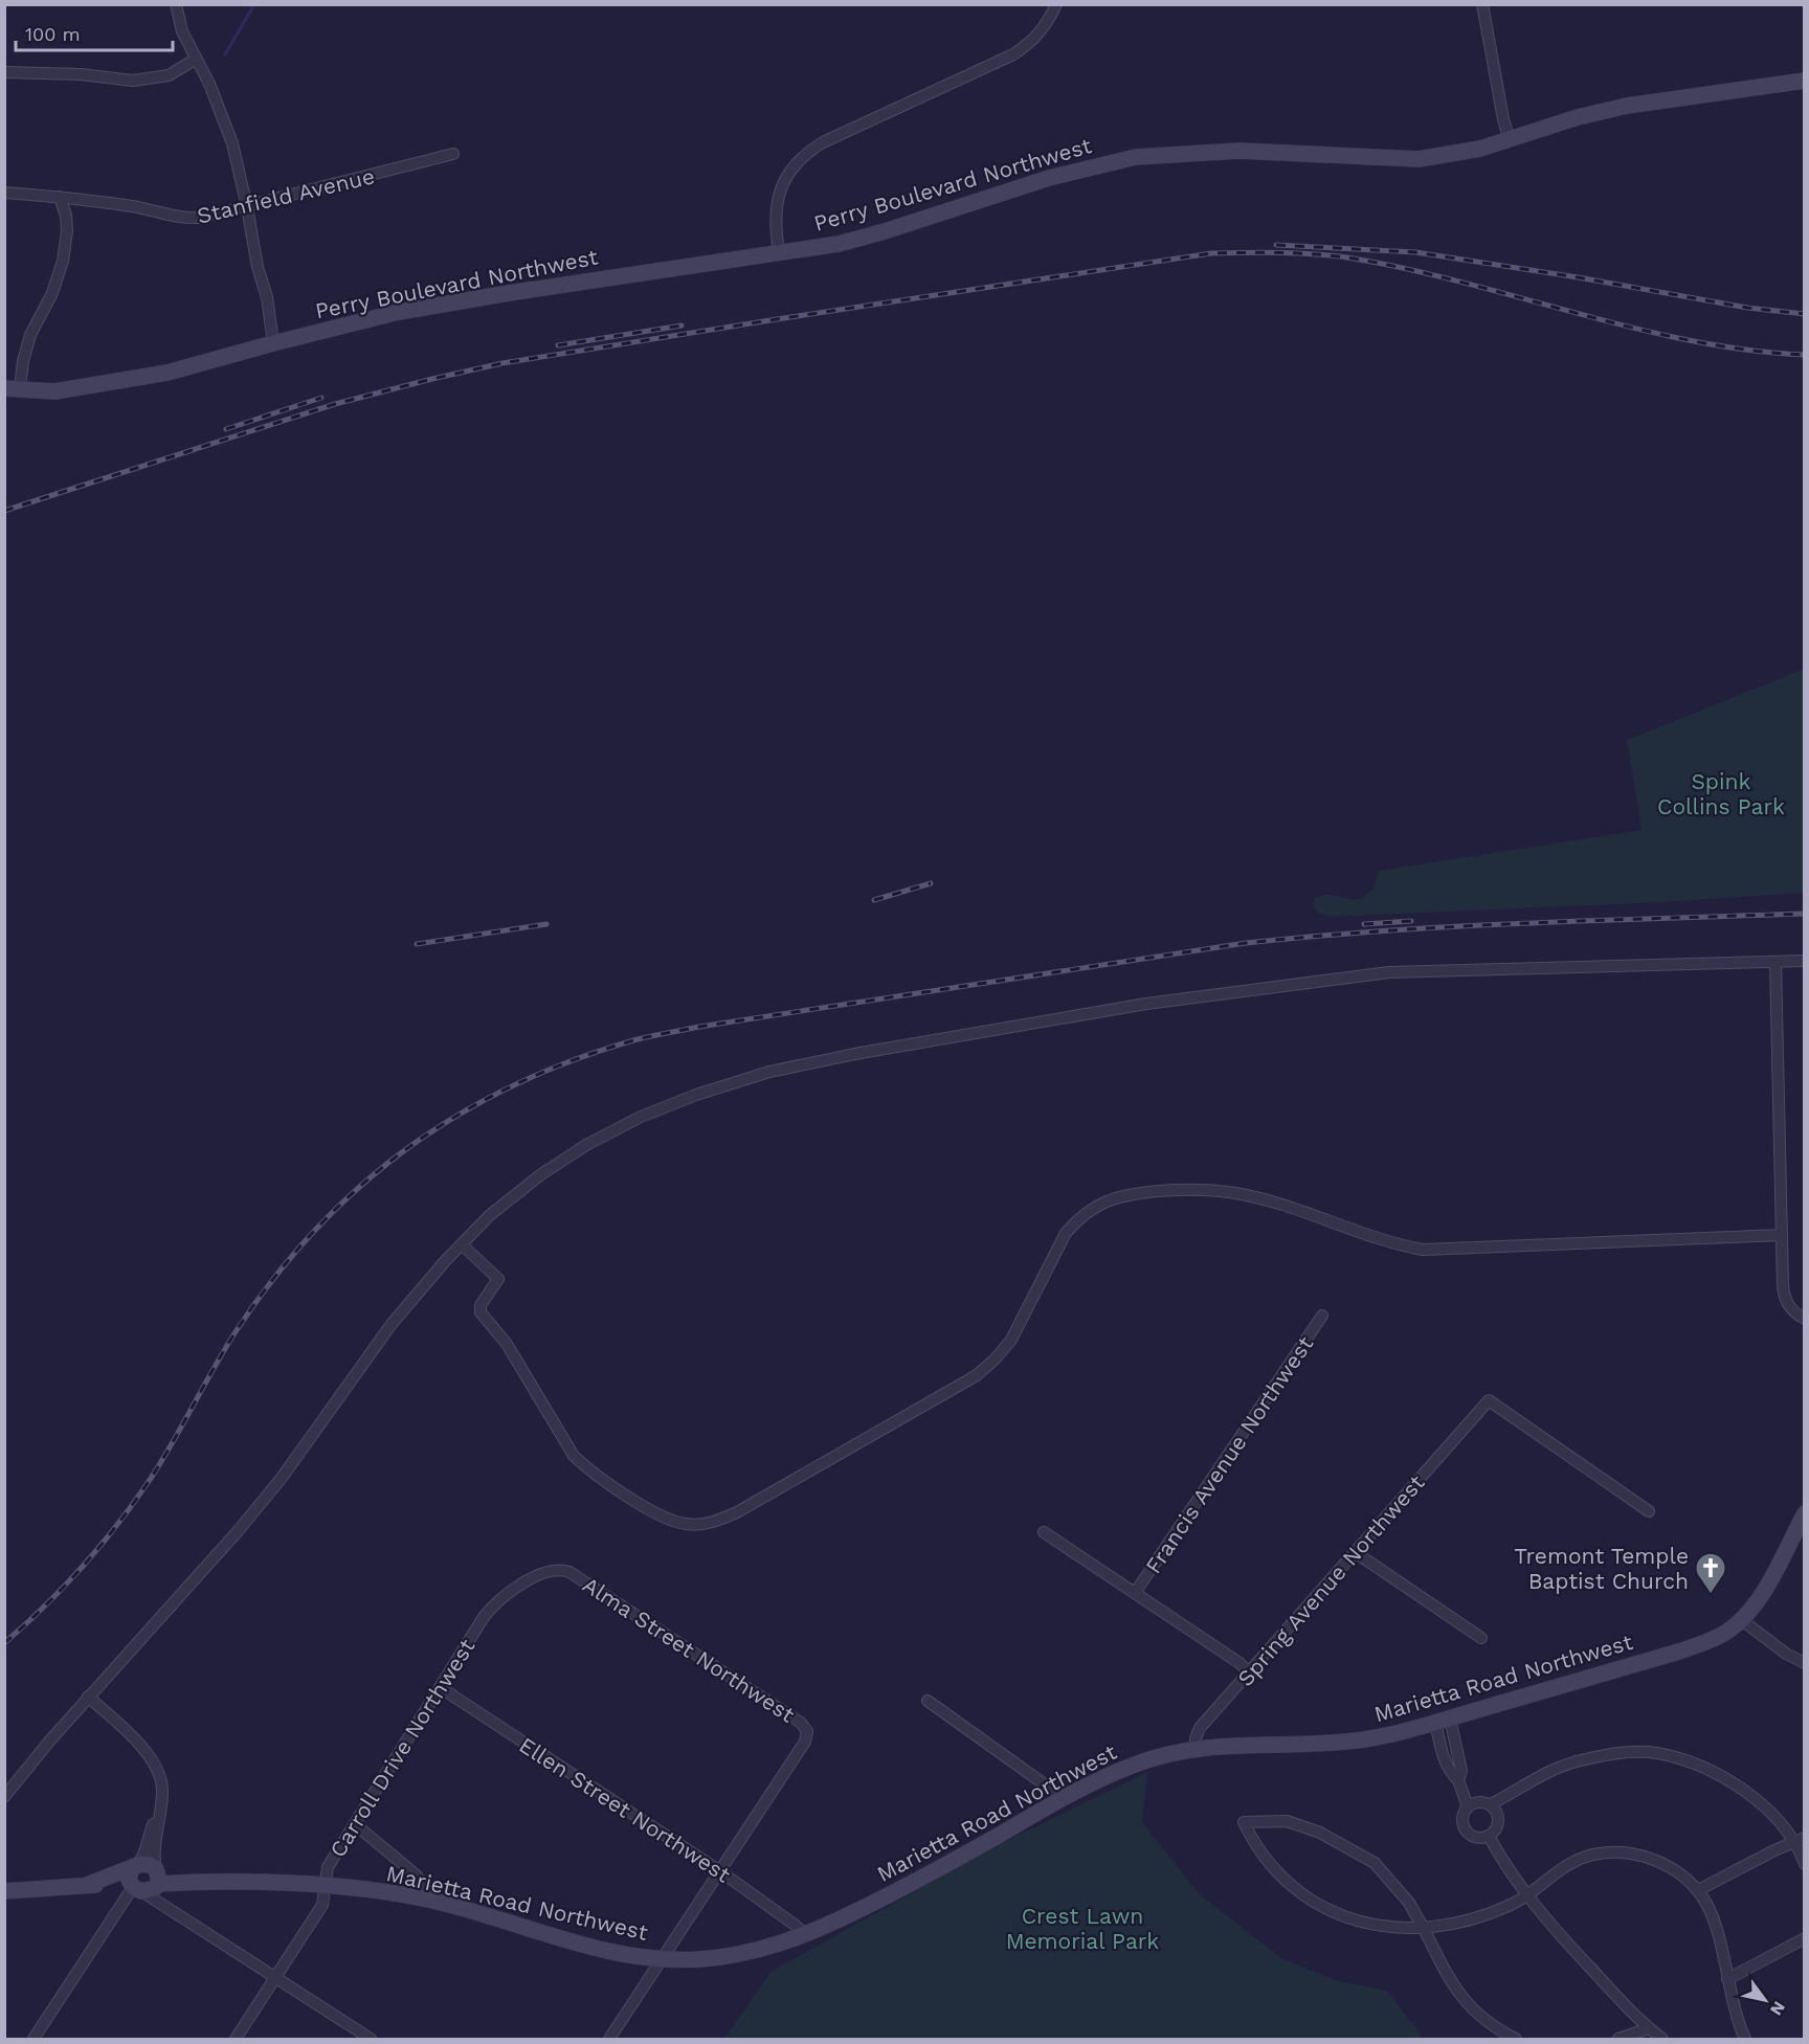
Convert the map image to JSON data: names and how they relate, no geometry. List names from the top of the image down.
{
  "streets": {
    "main road": ["Perry Boulevard Northwest", "Marietta Road Northwest"],
    "street": [
      "Stanfield Avenue",
      "Francis Avenue Northwest",
      "Spring Avenue Northwest",
      "Alma Street Northwest",
      "Carroll Drive Northwest",
      "Ellen Street Northwest"
    ]
  },
  "crossings": [
    ["Spring Avenue Northwest", "Marietta Road Northwest"],
    ["Alma Street Northwest", "Marietta Road Northwest"],
    ["Alma Street Northwest", "Carroll Drive Northwest"],
    ["Alma Street Northwest", "Ellen Street Northwest"],
    ["Marietta Road Northwest", "Carroll Drive Northwest"],
    ["Marietta Road Northwest", "Ellen Street Northwest"],
    ["Carroll Drive Northwest", "Ellen Street Northwest"]
  ],
  "parks": ["Spink Collins Park", "Crest Lawn Memorial Park"],
  "places": {
    "church": ["Tremont Temple Baptist Church"]
  },
  "scale_bar": "100 m",
  "north": "bottom right"
}
